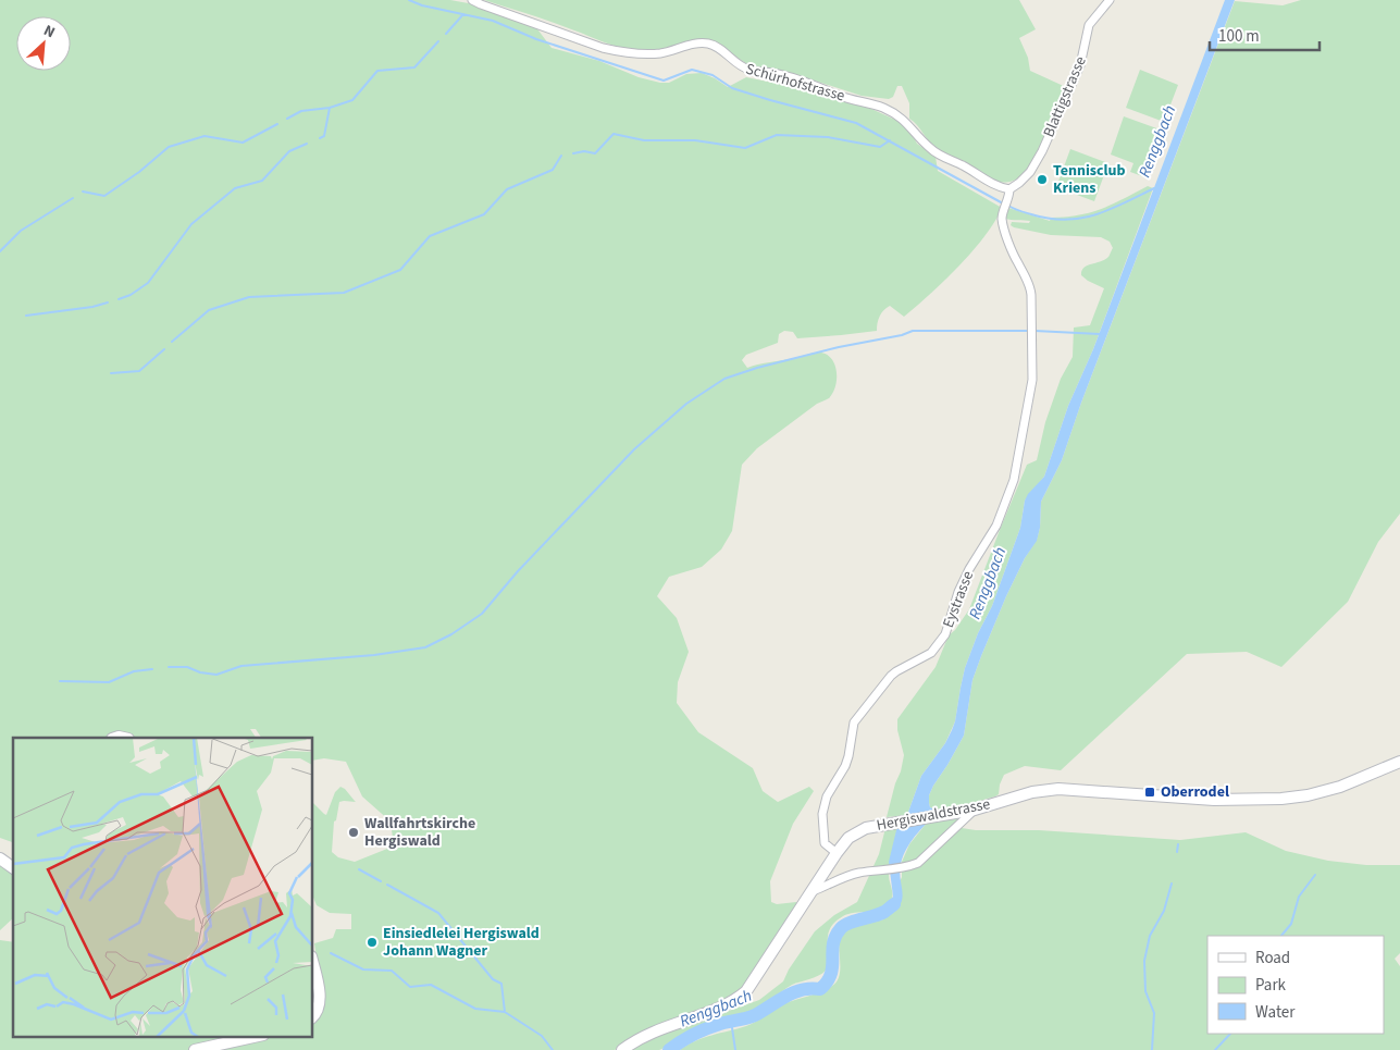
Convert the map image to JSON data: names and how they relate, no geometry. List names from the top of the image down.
{
  "streets": {
    "street": [
      "Schürhofstrasse",
      "Blattigstrasse",
      "Eystrasse",
      "Hergiswaldstrasse"
    ]
  },
  "crossings": [
    ["Schürhofstrasse", "Blattigstrasse"],
    ["Schürhofstrasse", "Eystrasse"],
    ["Blattigstrasse", "Eystrasse"],
    ["Eystrasse", "Hergiswaldstrasse"]
  ],
  "water": ["Renggbach"],
  "places": {
    "other": ["Tennisclub Kriens", "Wallfahrtskirche Hergiswald", "Einsiedlelei Hergiswald Johann Wagner"],
    "transit": ["Oberrodel"]
  },
  "legend": ["Road", "Park", "Water"],
  "scale_bar": "100 m",
  "north": "top right"
}
